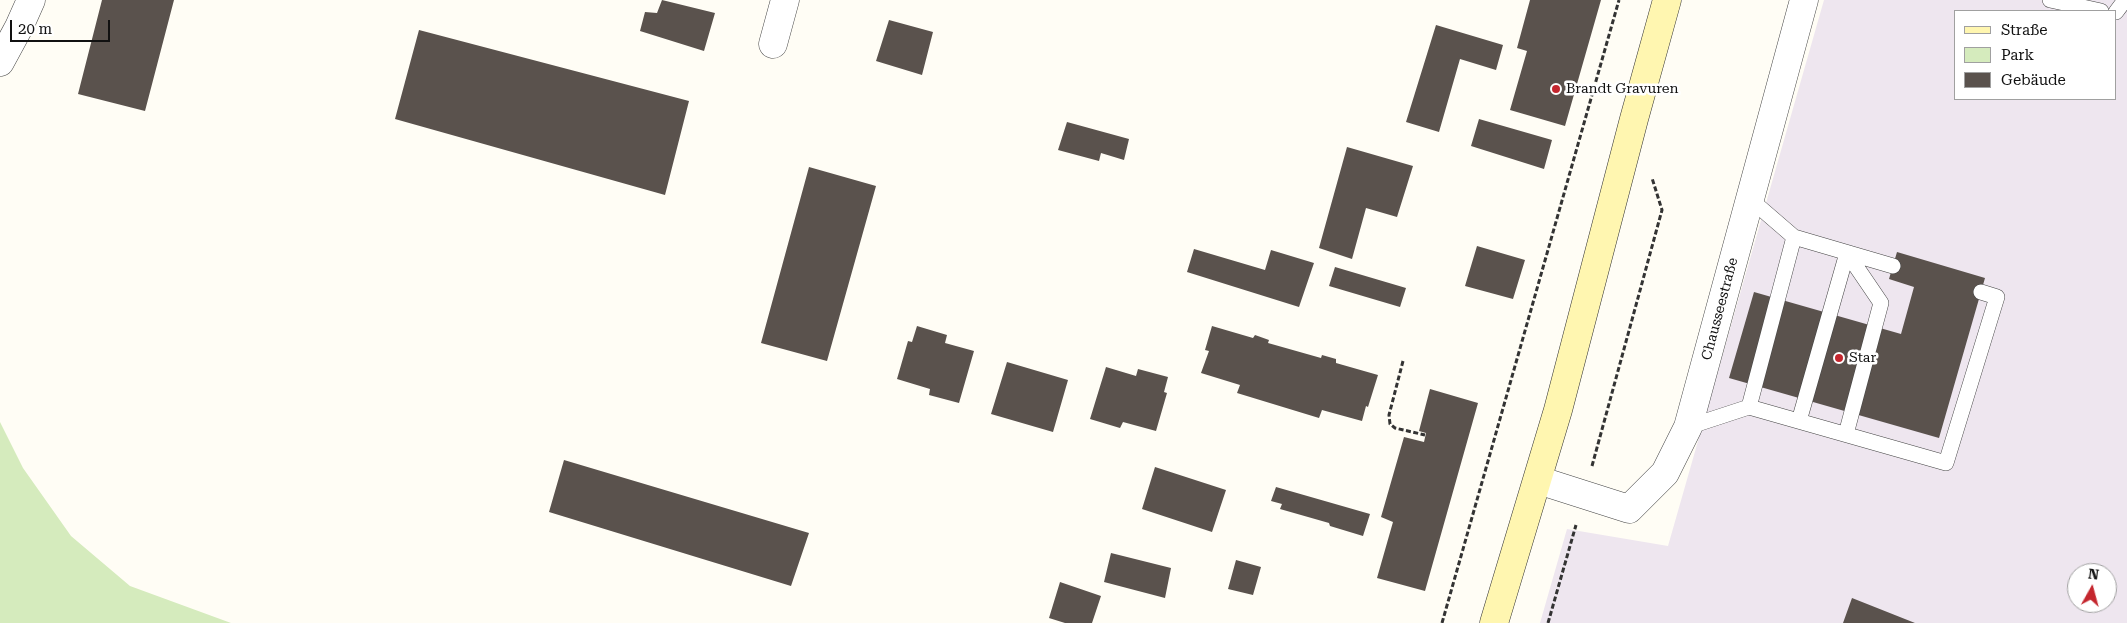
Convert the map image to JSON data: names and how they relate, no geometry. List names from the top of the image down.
{
  "streets": {
    "street": ["Chausseestraße"]
  },
  "places": ["Brandt Gravuren", "Star"],
  "legend": ["Straße", "Park", "Gebäude"],
  "scale_bar": "20 m",
  "north": "top"
}
